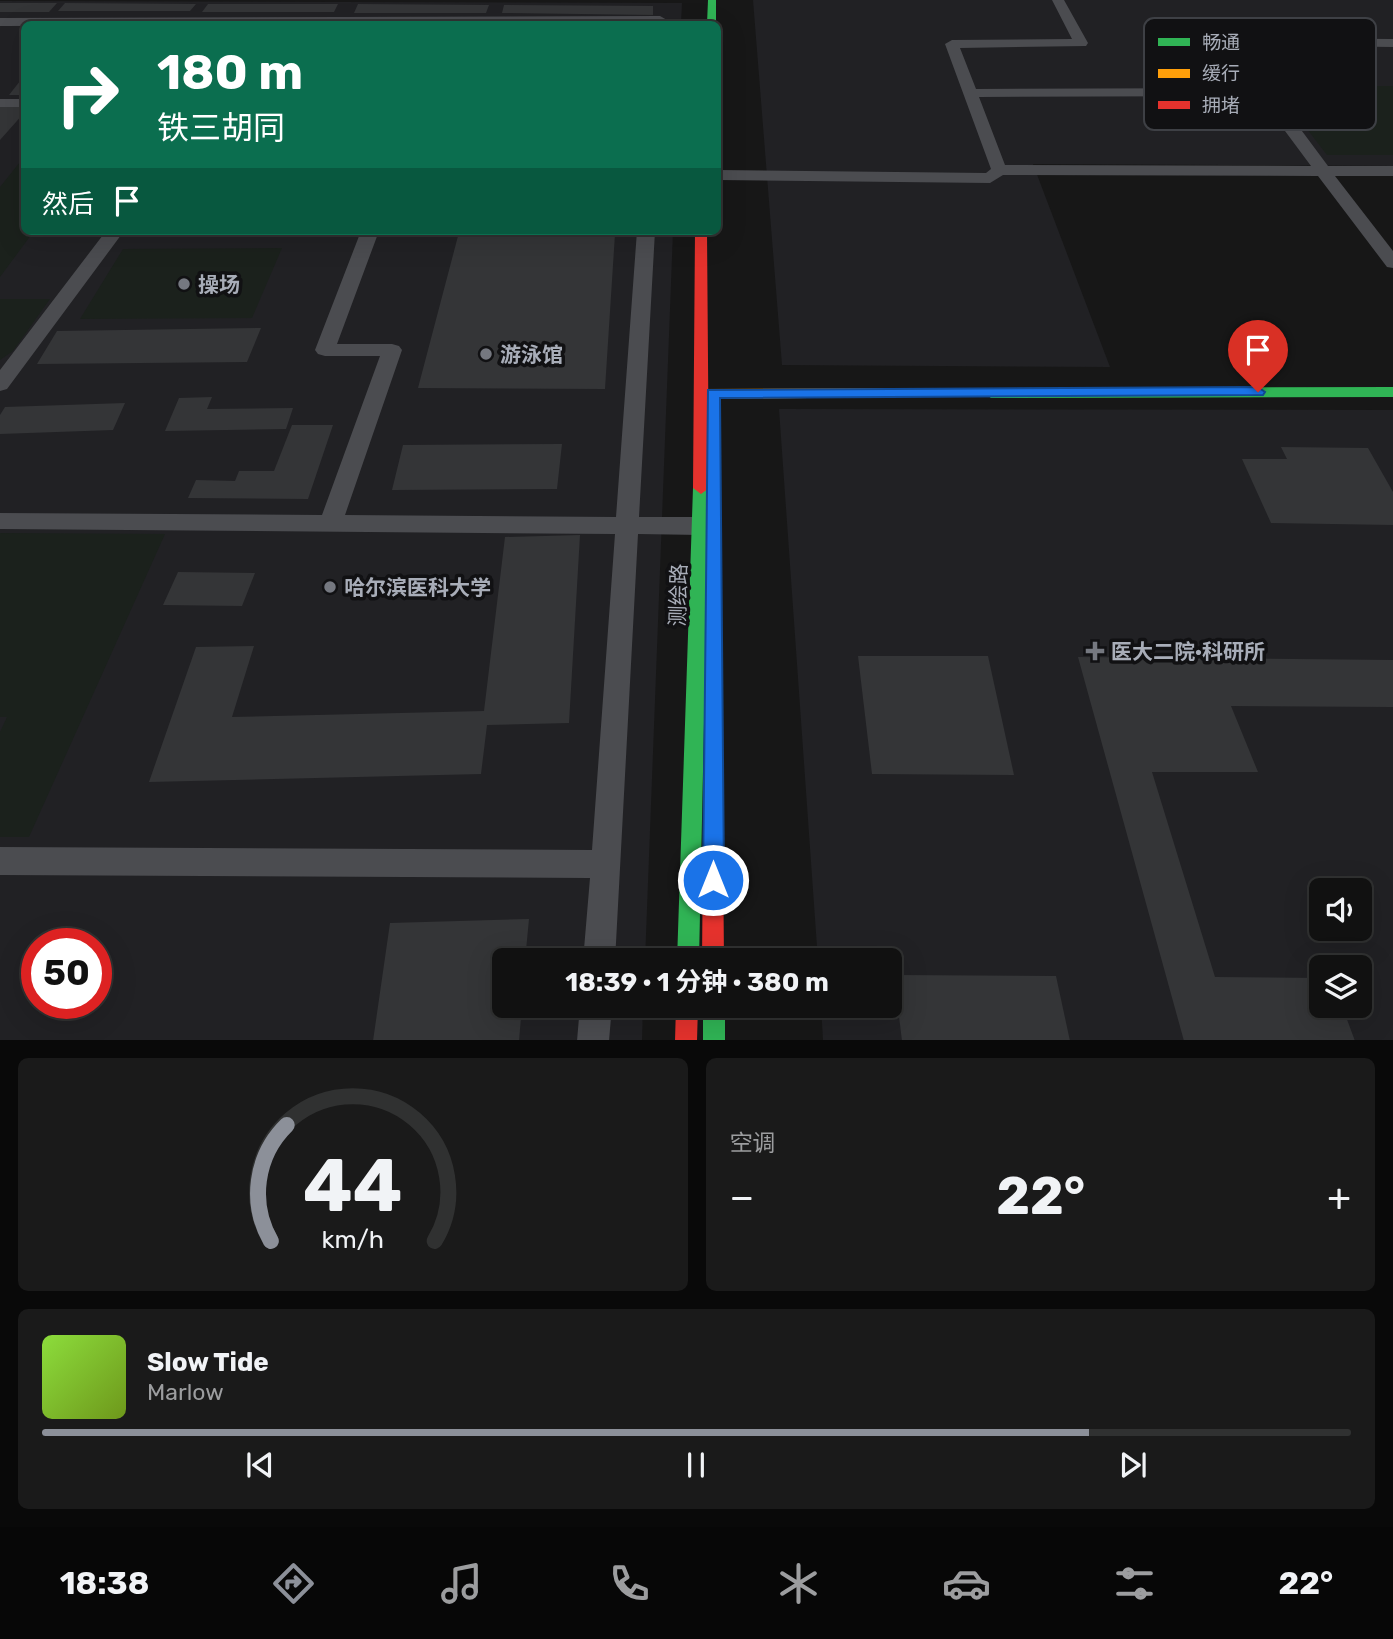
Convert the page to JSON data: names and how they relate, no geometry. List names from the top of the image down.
{
  "streets": {
    "main road": ["测绘路"]
  },
  "places": {
    "other": ["操场", "游泳馆", "哈尔滨医科大学"],
    "health": ["医大二院·科研所"]
  },
  "legend": ["畅通", "缓行", "拥堵"],
  "page": {
    "turn": ["180 m", "铁三胡同"],
    "then": "然后",
    "limit": "50",
    "trip": "18:39 · 1 分钟 · 380 m",
    "tile": "空调",
    "heat": ["−", "22°", "+"],
    "song": ["Slow Tide", "Marlow"],
    "tabs": ["18:38", "22°"],
    "gauge": ["44", "km/h"]
  }
}
